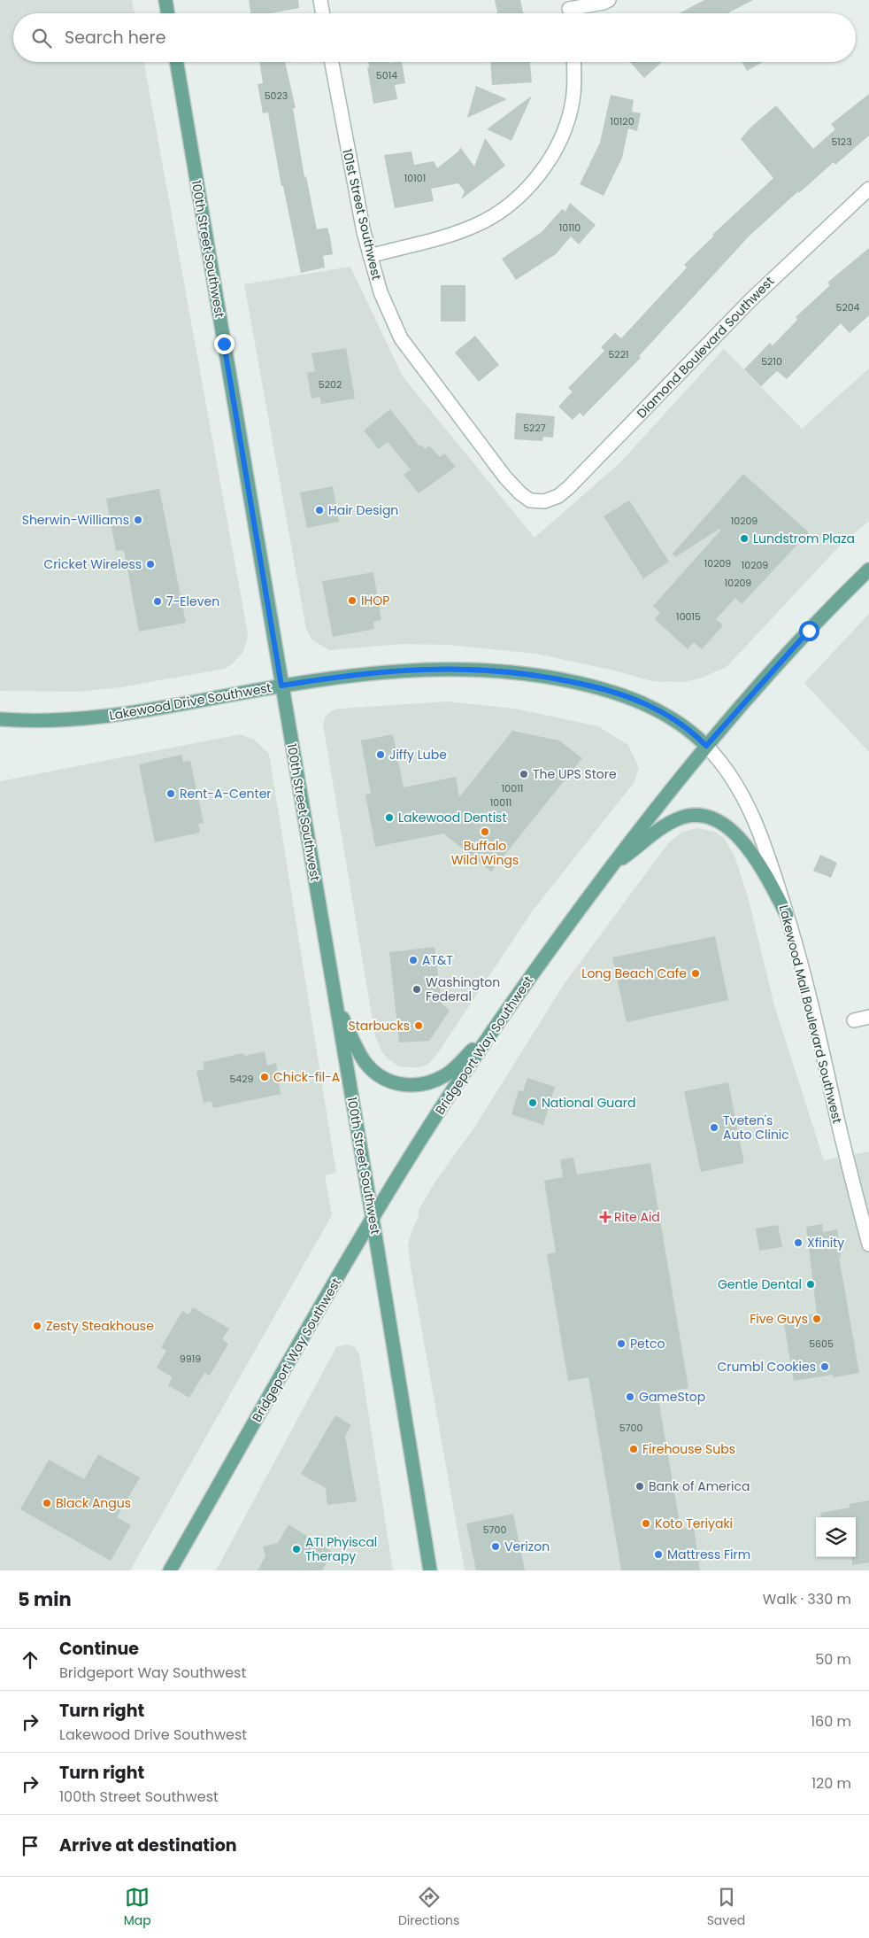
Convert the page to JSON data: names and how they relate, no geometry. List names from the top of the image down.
{
  "streets": {
    "main road": ["100th Street Southwest", "Lakewood Drive Southwest", "Bridgeport Way Southwest"],
    "street": ["101st Street Southwest", "Diamond Boulevard Southwest", "Lakewood Mall Boulevard Southwest"]
  },
  "crossings": [
    ["101st Street Southwest", "Diamond Boulevard Southwest"],
    ["100th Street Southwest", "Lakewood Drive Southwest"],
    ["100th Street Southwest", "Bridgeport Way Southwest"],
    ["Lakewood Drive Southwest", "Lakewood Mall Boulevard Southwest"],
    ["Lakewood Drive Southwest", "Bridgeport Way Southwest"],
    ["Lakewood Mall Boulevard Southwest", "Bridgeport Way Southwest"]
  ],
  "places": {
    "other": [
      "Hair Design",
      "Sherwin-Williams",
      "Lundstrom Plaza",
      "Cricket Wireless",
      "IHOP",
      "7-Eleven",
      "Jiffy Lube",
      "The UPS Store",
      "Rent-A-Center",
      "Lakewood Dentist",
      "Buffalo Wild Wings",
      "AT&T",
      "Long Beach Cafe",
      "Washington Federal",
      "Starbucks",
      "Chick-fil-A",
      "National Guard",
      "Tveten's Auto Clinic",
      "Xfinity",
      "Gentle Dental",
      "Five Guys",
      "Zesty Steakhouse",
      "Petco",
      "Crumbl Cookies",
      "GameStop",
      "Firehouse Subs",
      "Bank of America",
      "Black Angus",
      "Koto Teriyaki",
      "Verizon",
      "ATI Phyiscal Therapy",
      "Mattress Firm"
    ],
    "health": ["Rite Aid"]
  },
  "house_numbers": [
    "5014",
    "5023",
    "10120",
    "5123",
    "10101",
    "10110",
    "5204",
    "5221",
    "5210",
    "5202",
    "5227",
    "10209",
    "10209",
    "10209",
    "10209",
    "10015",
    "10011",
    "10011",
    "5429",
    "5605",
    "9919",
    "5700",
    "5700"
  ],
  "page": {
    "search": "Search here",
    "heading": ["5 min", "Walk · 330 m"],
    "list": [
      ["Continue", "Bridgeport Way Southwest", "50 m"],
      ["Turn right", "Lakewood Drive Southwest", "160 m"],
      ["Turn right", "100th Street Southwest", "120 m"],
      "Arrive at destination"
    ],
    "nav": ["Map", "Directions", "Saved"]
  }
}
